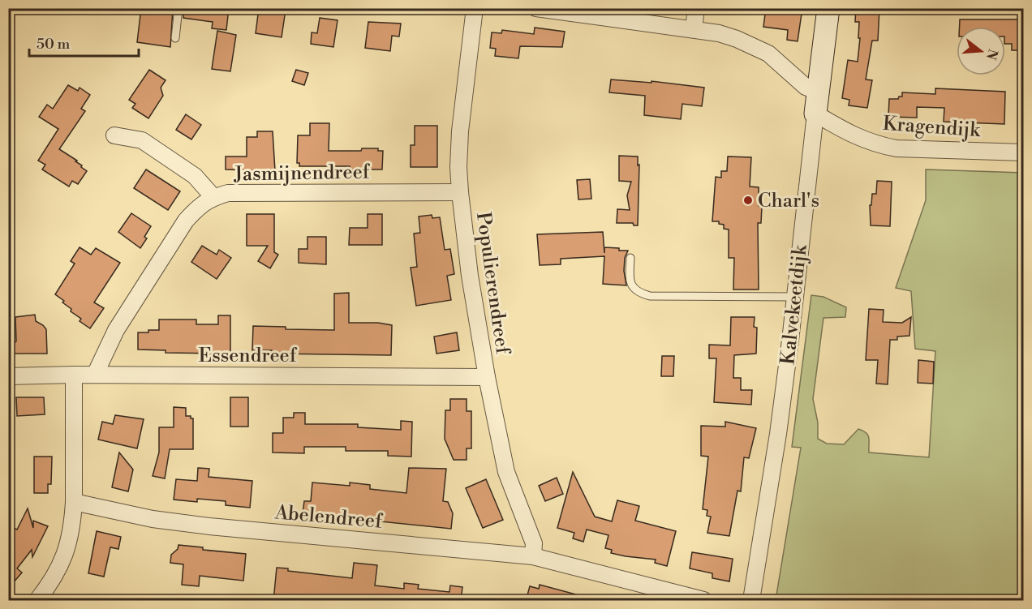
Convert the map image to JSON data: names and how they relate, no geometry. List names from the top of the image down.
{
  "streets": {
    "street": [
      "Kragendijk",
      "Jasmijnendreef",
      "Populierendreef",
      "Kalvekeetdijk",
      "Essendreef",
      "Abelendreef"
    ]
  },
  "crossings": [
    ["Kragendijk", "Kalvekeetdijk"],
    ["Jasmijnendreef", "Populierendreef"],
    ["Jasmijnendreef", "Essendreef"],
    ["Populierendreef", "Essendreef"],
    ["Populierendreef", "Abelendreef"]
  ],
  "places": ["Charl's"],
  "scale_bar": "50 m",
  "north": "right"
}
